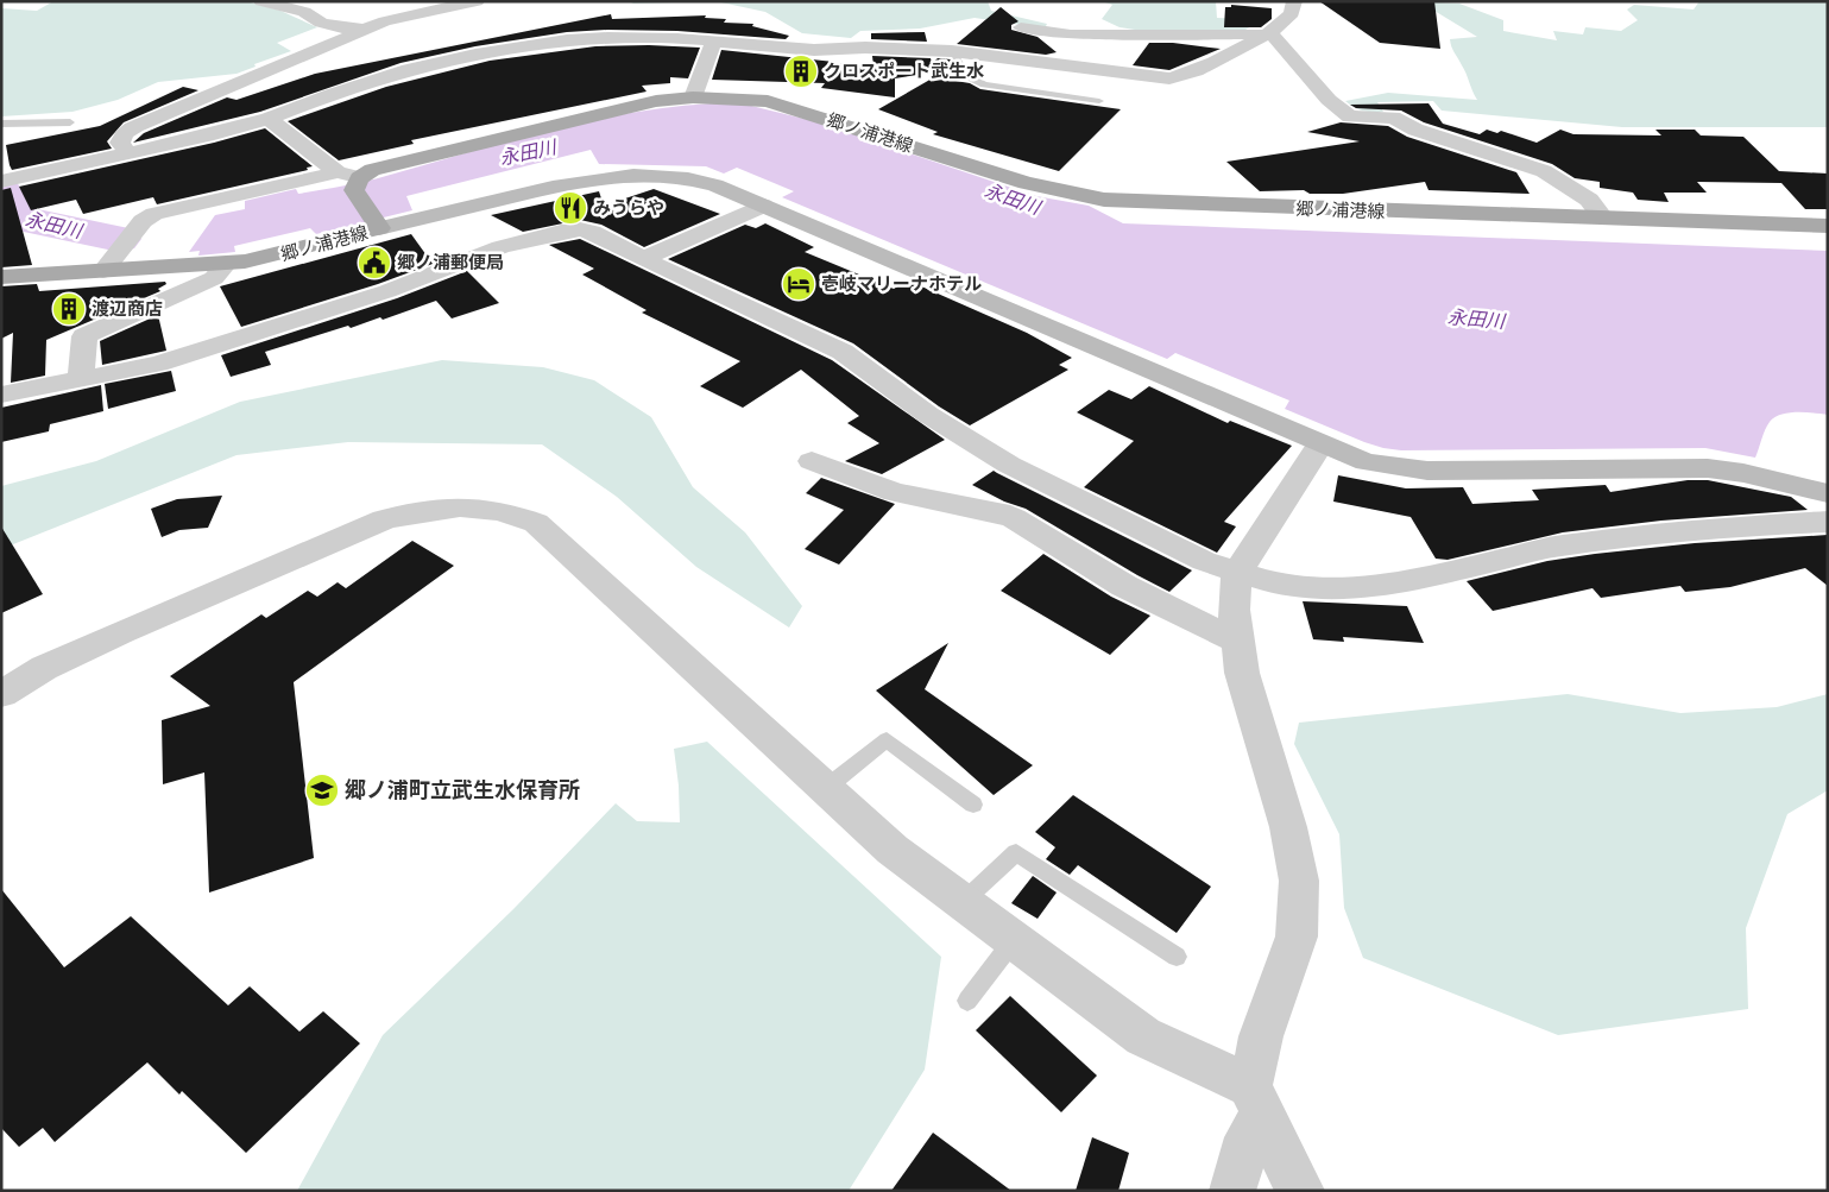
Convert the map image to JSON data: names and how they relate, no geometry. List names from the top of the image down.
{
  "streets": {
    "main road": ["郷ノ浦港線"]
  },
  "water": ["永田川"],
  "places": {
    "building": ["クロスポート武生水", "渡辺商店"],
    "restaurant": ["みうらや"],
    "public building": ["郷ノ浦郵便局"],
    "hotel": ["壱岐マリーナホテル"],
    "school or university": ["郷ノ浦町立武生水保育所"]
  }
}
